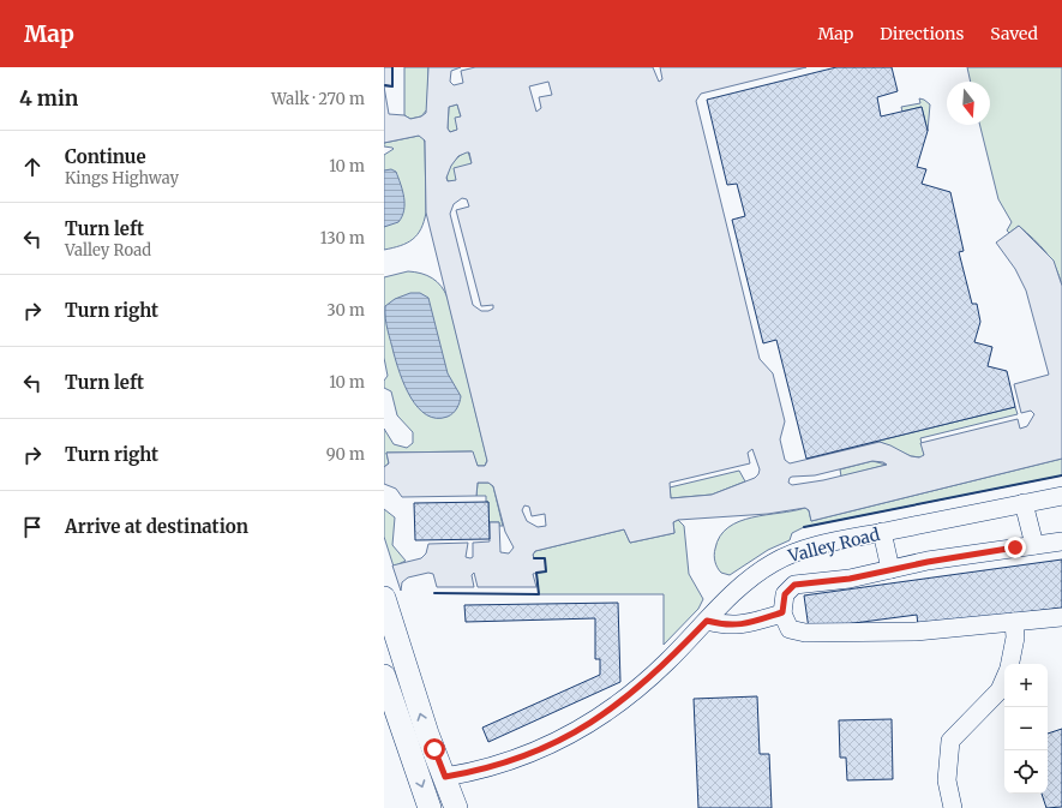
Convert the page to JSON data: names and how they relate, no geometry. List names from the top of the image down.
{
  "streets": {
    "street": ["Valley Road"]
  },
  "north": "bottom",
  "page": {
    "header": "Map",
    "nav": ["Map", "Directions", "Saved"],
    "heading": ["4 min", "Walk · 270 m"],
    "list": [
      ["Continue", "Kings Highway", "10 m"],
      ["Turn left", "Valley Road", "130 m"],
      ["Turn right", "30 m"],
      ["Turn left", "10 m"],
      ["Turn right", "90 m"],
      "Arrive at destination"
    ],
    "map_buttons": ["+", "−"]
  }
}
